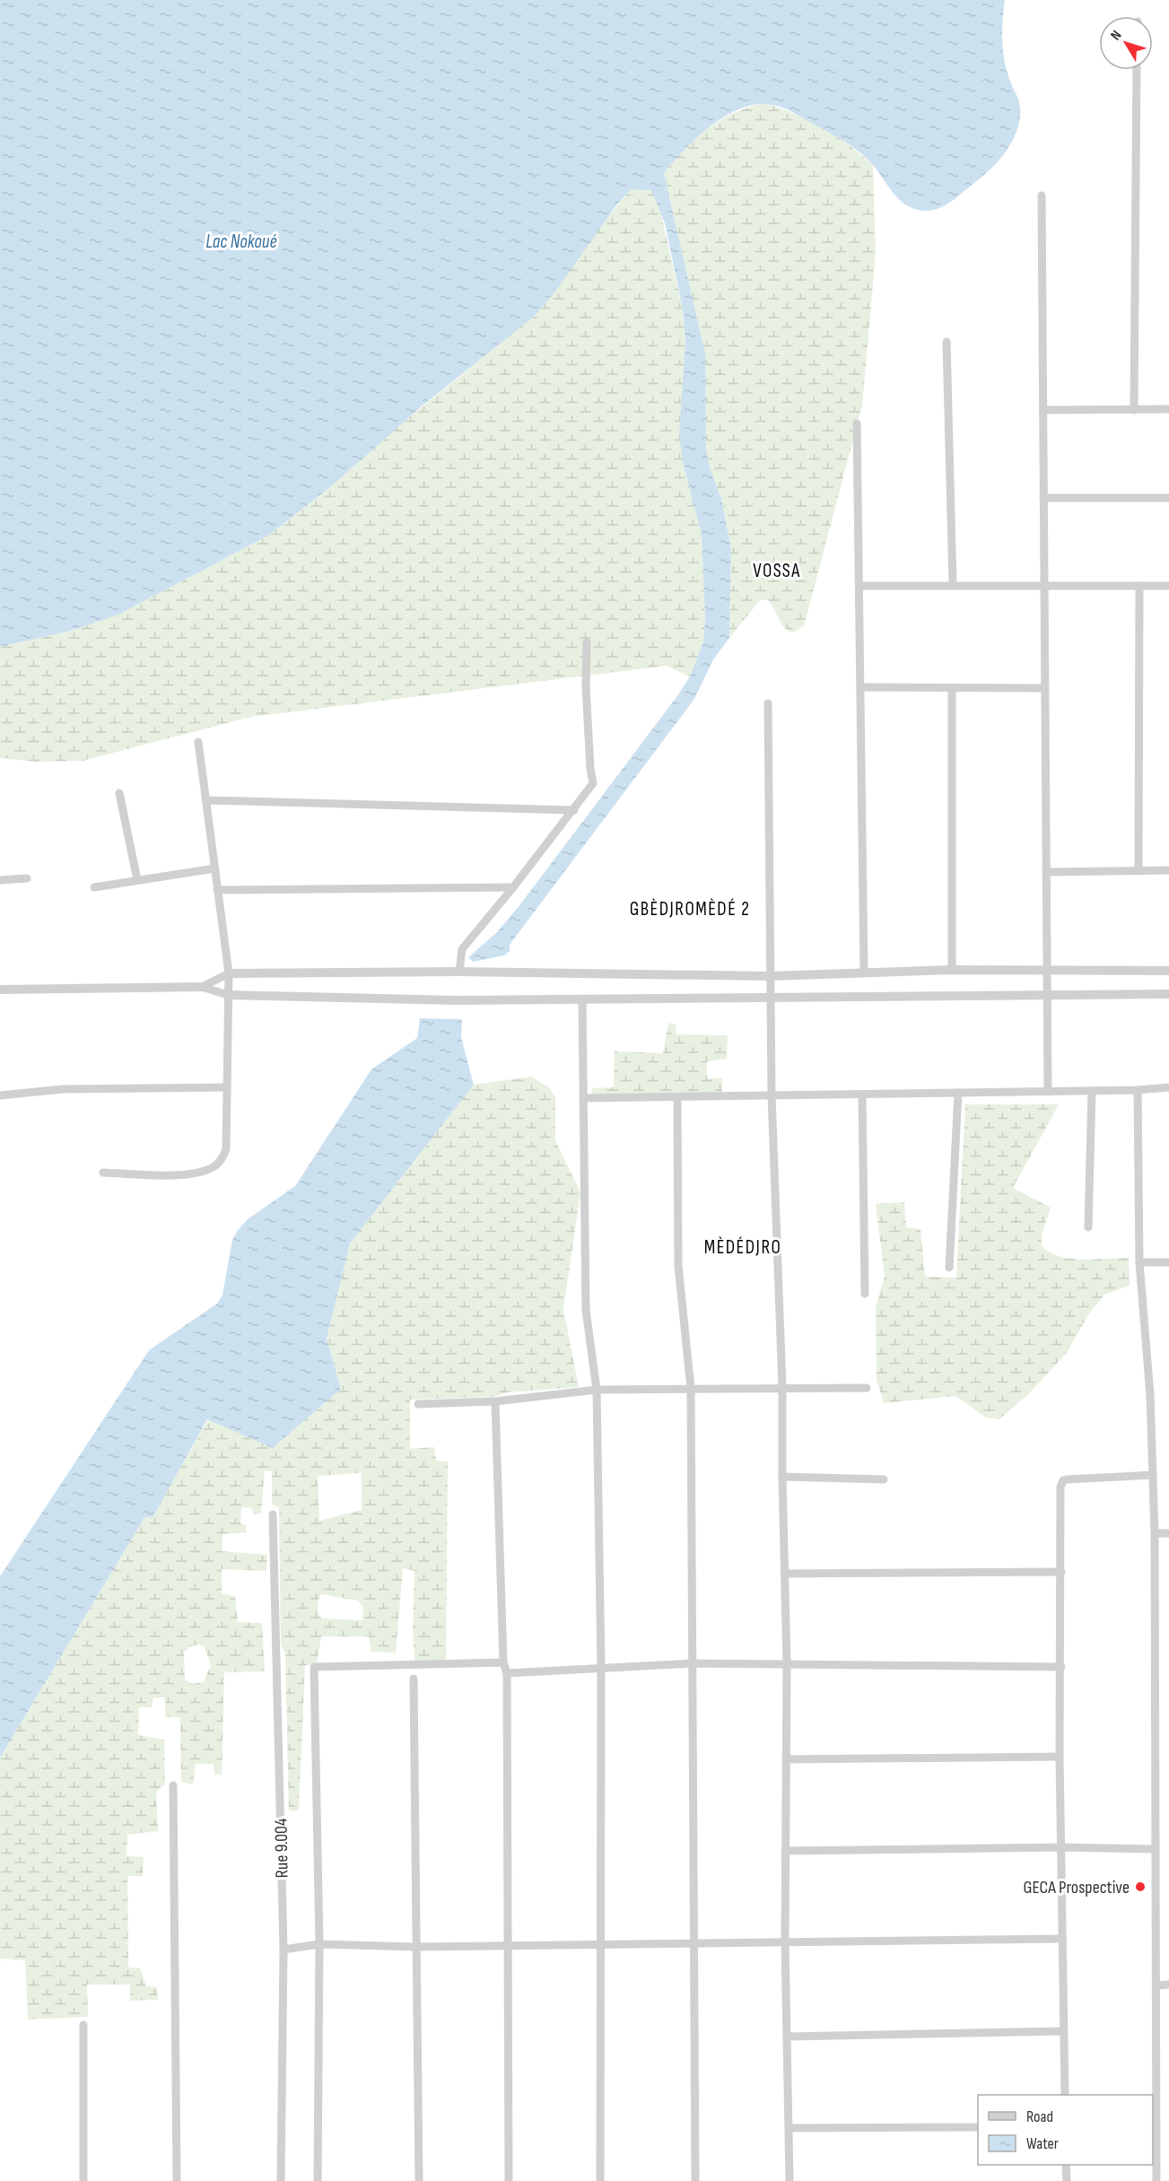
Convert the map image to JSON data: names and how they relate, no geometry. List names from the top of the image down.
{
  "streets": {
    "street": ["Rue 9.004"]
  },
  "districts": ["VOSSA", "GBÈDJROMÈDÉ 2", "MÈDÉDJRO"],
  "water": ["Lac Nokoué"],
  "places": ["GECA Prospective"],
  "legend": ["Road", "Water"],
  "north": "top left"
}
